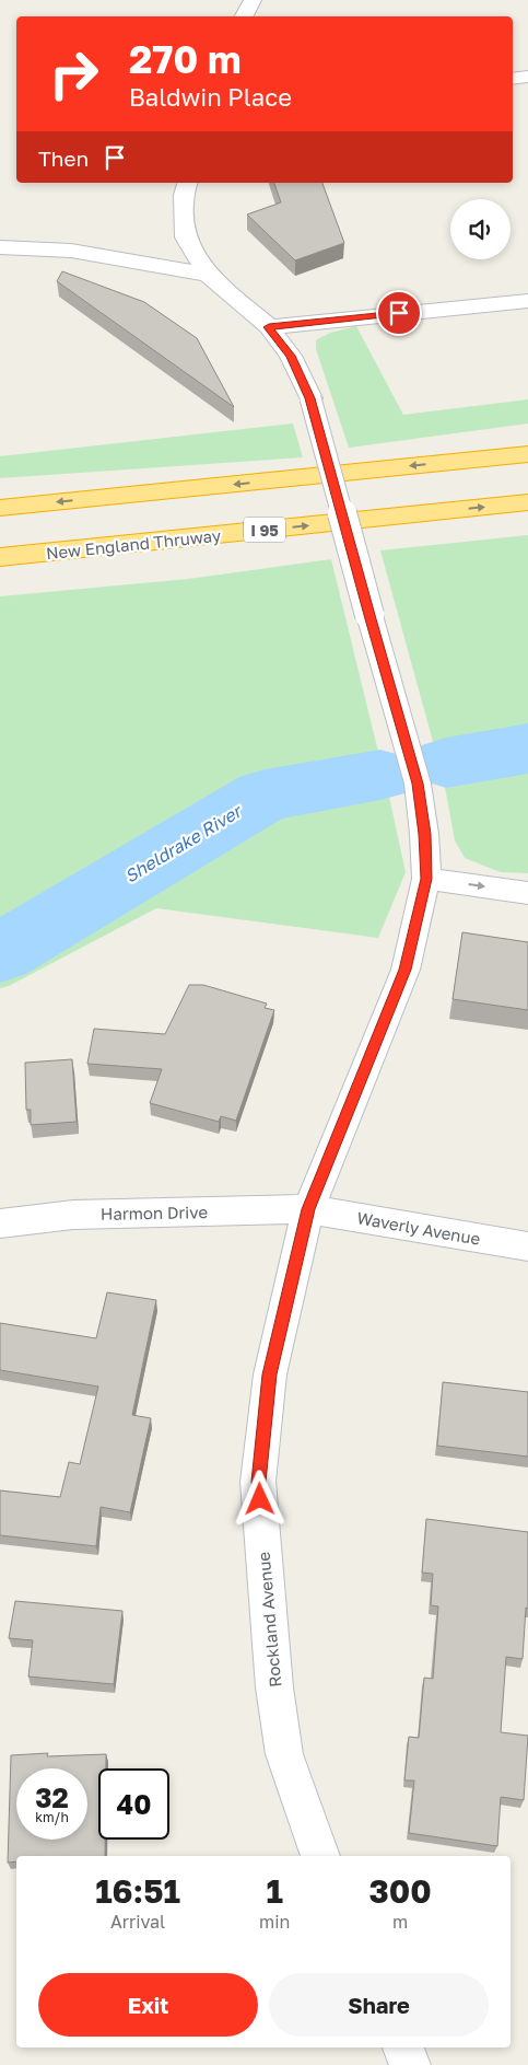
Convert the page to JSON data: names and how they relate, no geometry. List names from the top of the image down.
{
  "streets": {
    "highway": ["I 95", "New England Thruway"],
    "street": ["Harmon Drive", "Waverly Avenue", "Rockland Avenue"]
  },
  "crossings": [
    ["Harmon Drive", "Waverly Avenue"],
    ["Harmon Drive", "Rockland Avenue"],
    ["Waverly Avenue", "Rockland Avenue"]
  ],
  "water": ["Sheldrake River"],
  "page": {
    "turn": ["270 m", "Baldwin Place"],
    "then": "Then",
    "speed": "32 km/h",
    "limit": "40",
    "eta": [
      "16:51",
      "Arrival",
      "1",
      "min",
      "300",
      "m"
    ],
    "buttons": ["Exit", "Share"]
  }
}
